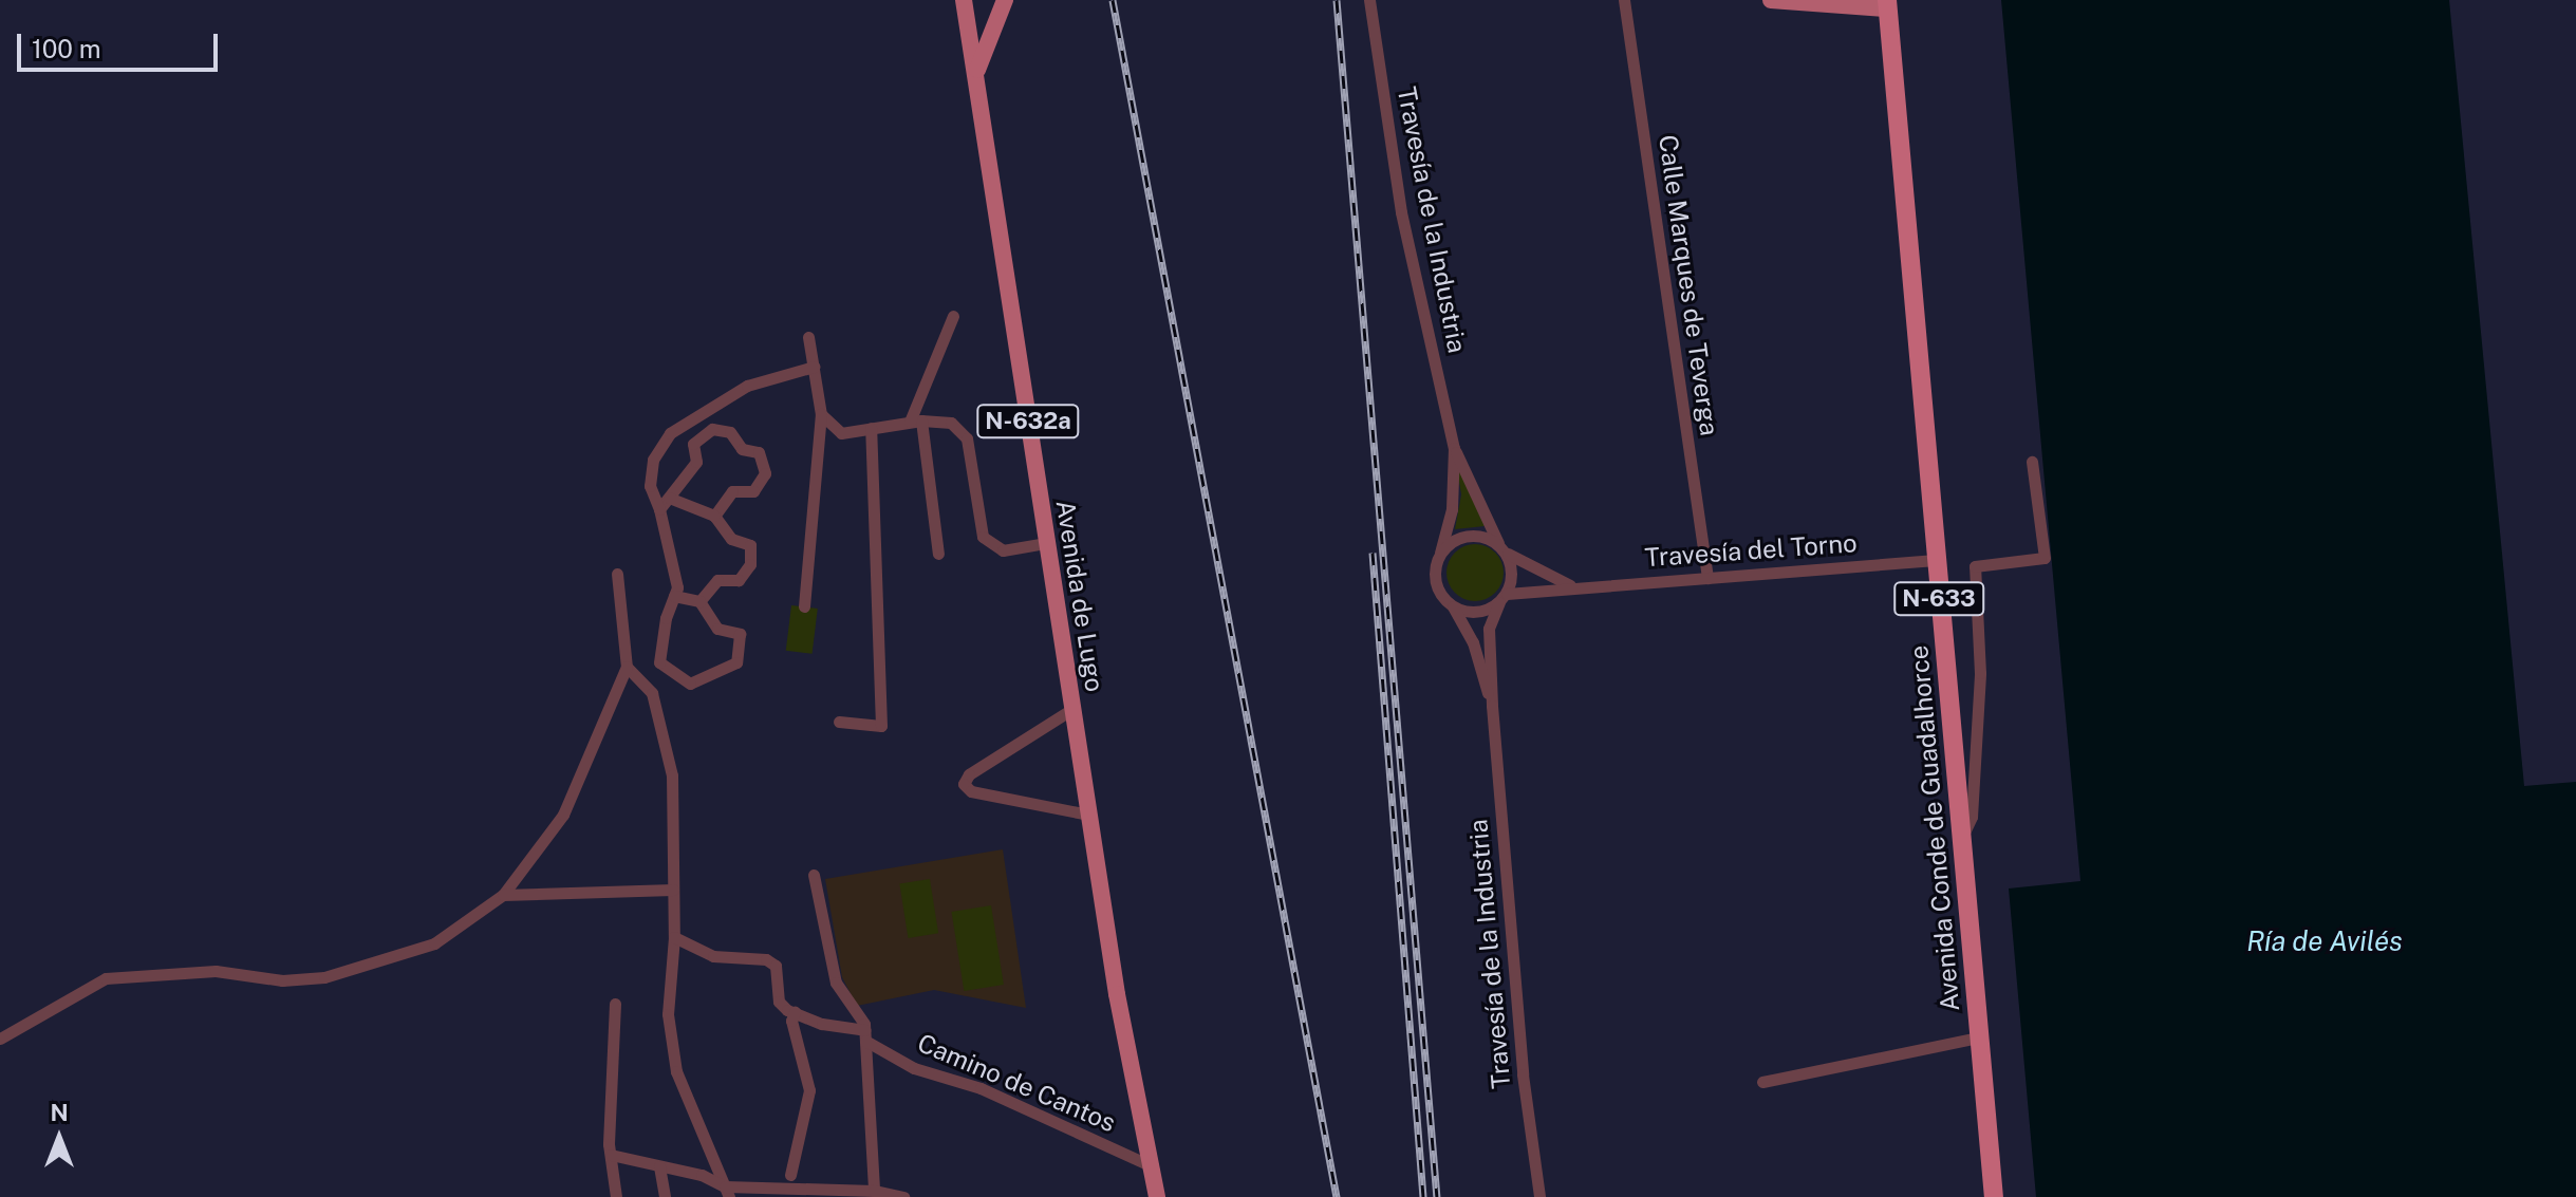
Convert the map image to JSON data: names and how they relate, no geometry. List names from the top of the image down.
{
  "streets": {
    "highway": ["N-633", "Avenida Conde de Guadalhorce"],
    "main road": ["N-632a", "Avenida de Lugo"],
    "street": [
      "Travesía de la Industria",
      "Calle Marques de Teverga",
      "Travesía del Torno",
      "Camino de Cantos"
    ]
  },
  "crossings": [
    ["Travesía de la Industria", "Travesía del Torno"],
    ["Calle Marques de Teverga", "Travesía del Torno"],
    ["Travesía del Torno", "Avenida Conde de Guadalhorce"],
    ["Avenida de Lugo", "Camino de Cantos"]
  ],
  "water": ["Ría de Avilés"],
  "scale_bar": "100 m",
  "north": "top"
}
